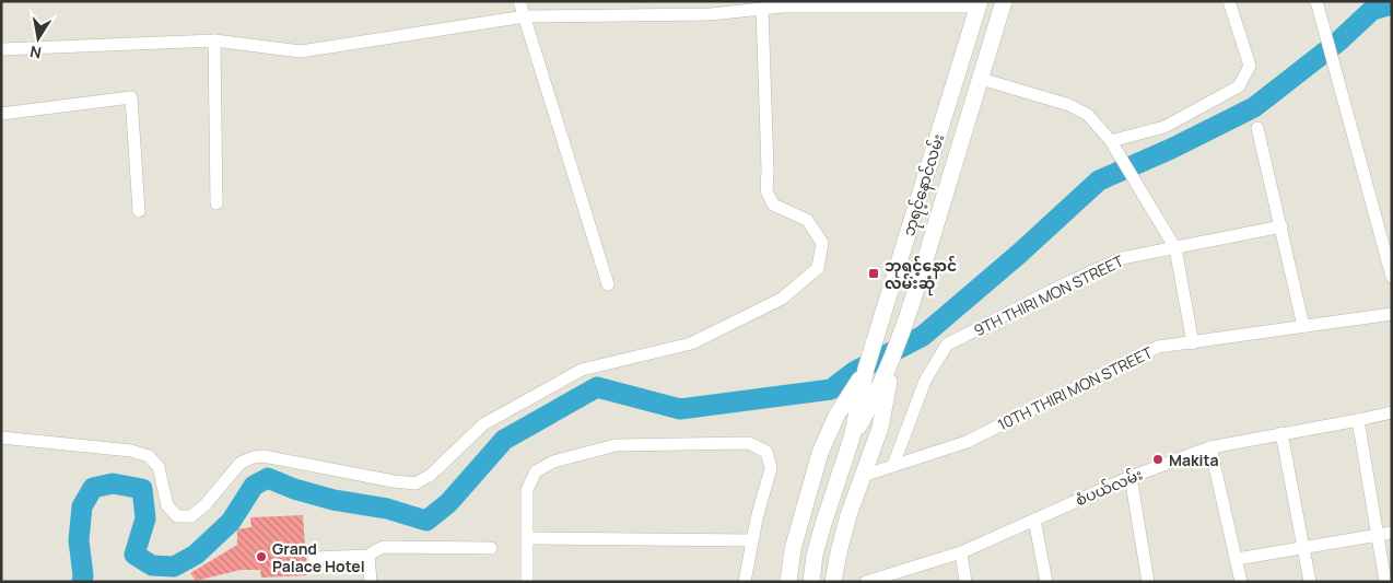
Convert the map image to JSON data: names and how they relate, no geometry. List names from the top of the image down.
{
  "streets": {
    "main road": ["ဘုရင့်နောင်လမ်း"],
    "street": ["9TH THIRI MON STREET", "10TH THIRI MON STREET", "စံပယ်လမ်း"]
  },
  "crossings": [
    ["ဘုရင့်နောင်လမ်း", "10TH THIRI MON STREET"],
    ["9TH THIRI MON STREET", "10TH THIRI MON STREET"]
  ],
  "places": {
    "transit": ["ဘုရင့်နောင် လမ်းဆုံ"],
    "other": ["Makita", "Grand Palace Hotel"]
  },
  "north": "bottom"
}
